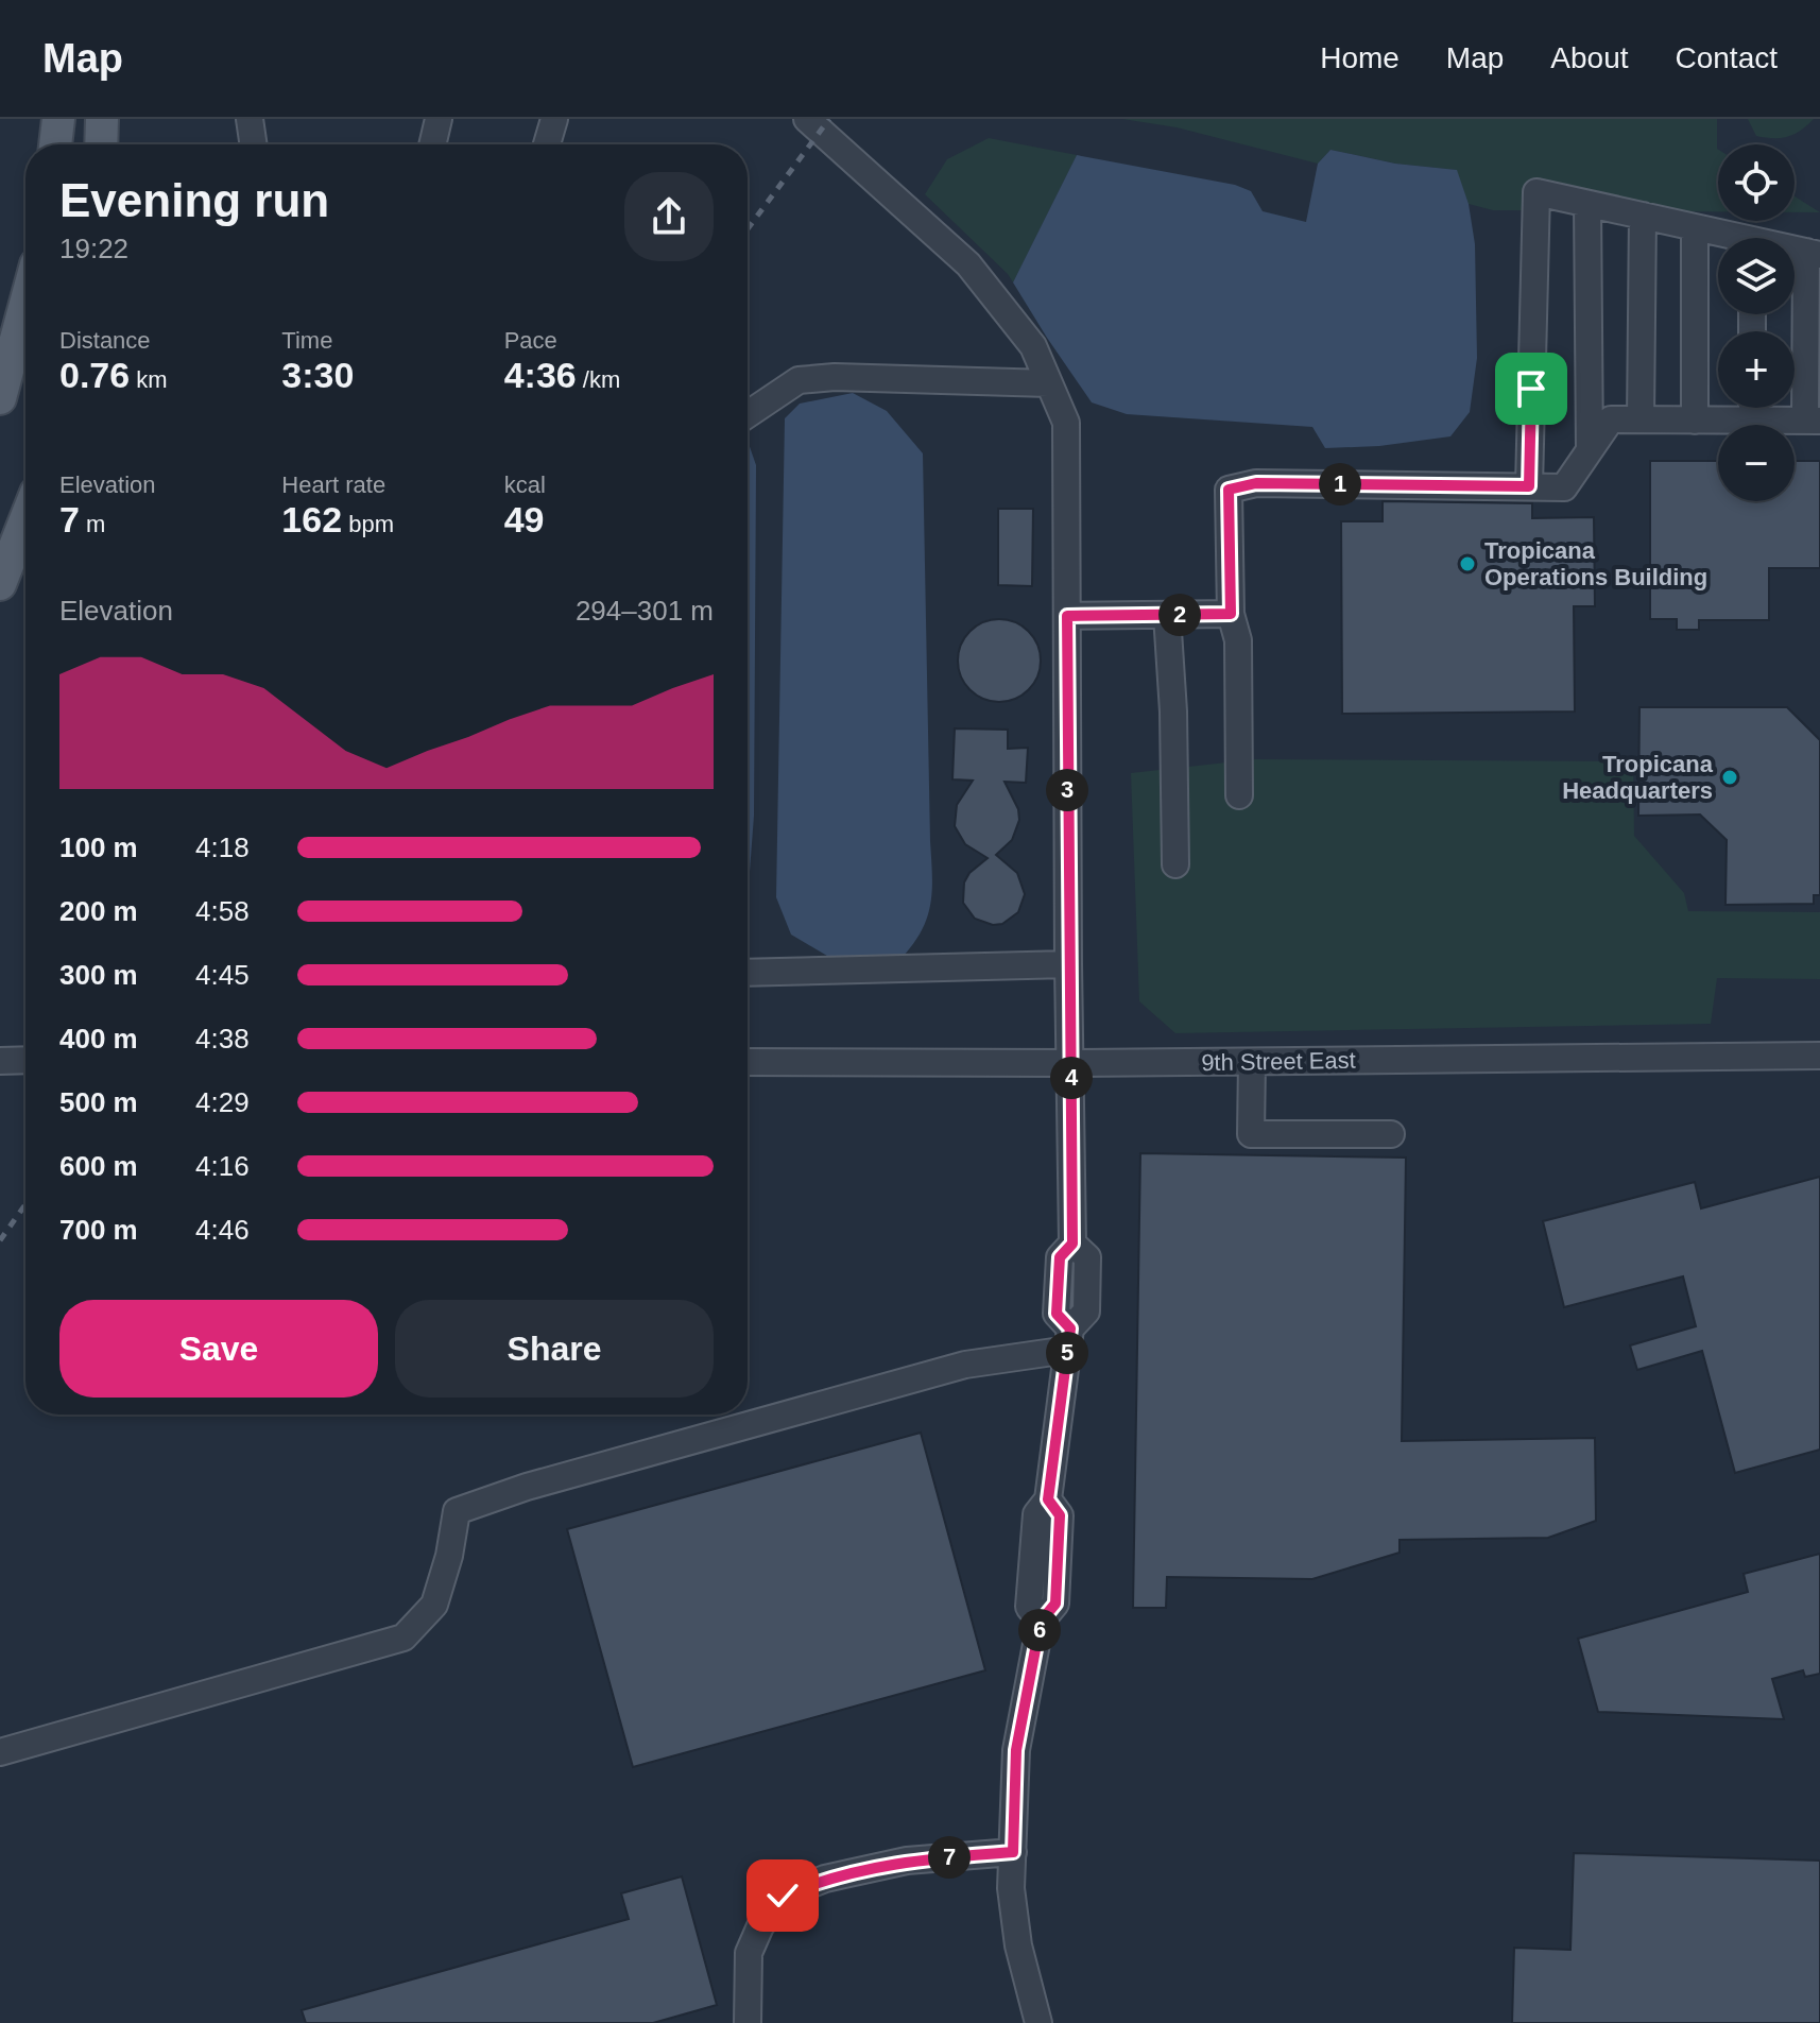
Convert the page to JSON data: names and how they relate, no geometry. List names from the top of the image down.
{
  "streets": {
    "street": ["9th Street East"]
  },
  "places": ["Tropicana Operations Building", "Tropicana Headquarters"],
  "page": {
    "header": "Map",
    "nav": [
      "Home",
      "Map",
      "About",
      "Contact"
    ],
    "map_buttons": ["+", "−"],
    "heading": ["Evening run", "19:22"],
    "stats": [
      ["Distance", "0.76 km"],
      ["Time", "3:30"],
      ["Pace", "4:36 /km"],
      ["Elevation", "7 m"],
      ["Heart rate", "162 bpm"],
      ["kcal", "49"]
    ],
    "pins": [
      "1",
      "2",
      "3",
      "4",
      "5",
      "6",
      "7"
    ],
    "chart": ["Elevation", "294–301 m"],
    "list": [
      {
        "name": "100 m",
        "note": "4:18"
      },
      {
        "name": "200 m",
        "note": "4:58"
      },
      {
        "name": "300 m",
        "note": "4:45"
      },
      {
        "name": "400 m",
        "note": "4:38"
      },
      {
        "name": "500 m",
        "note": "4:29"
      },
      {
        "name": "600 m",
        "note": "4:16"
      },
      {
        "name": "700 m",
        "note": "4:46"
      }
    ],
    "buttons": ["Save", "Share"]
  }
}
